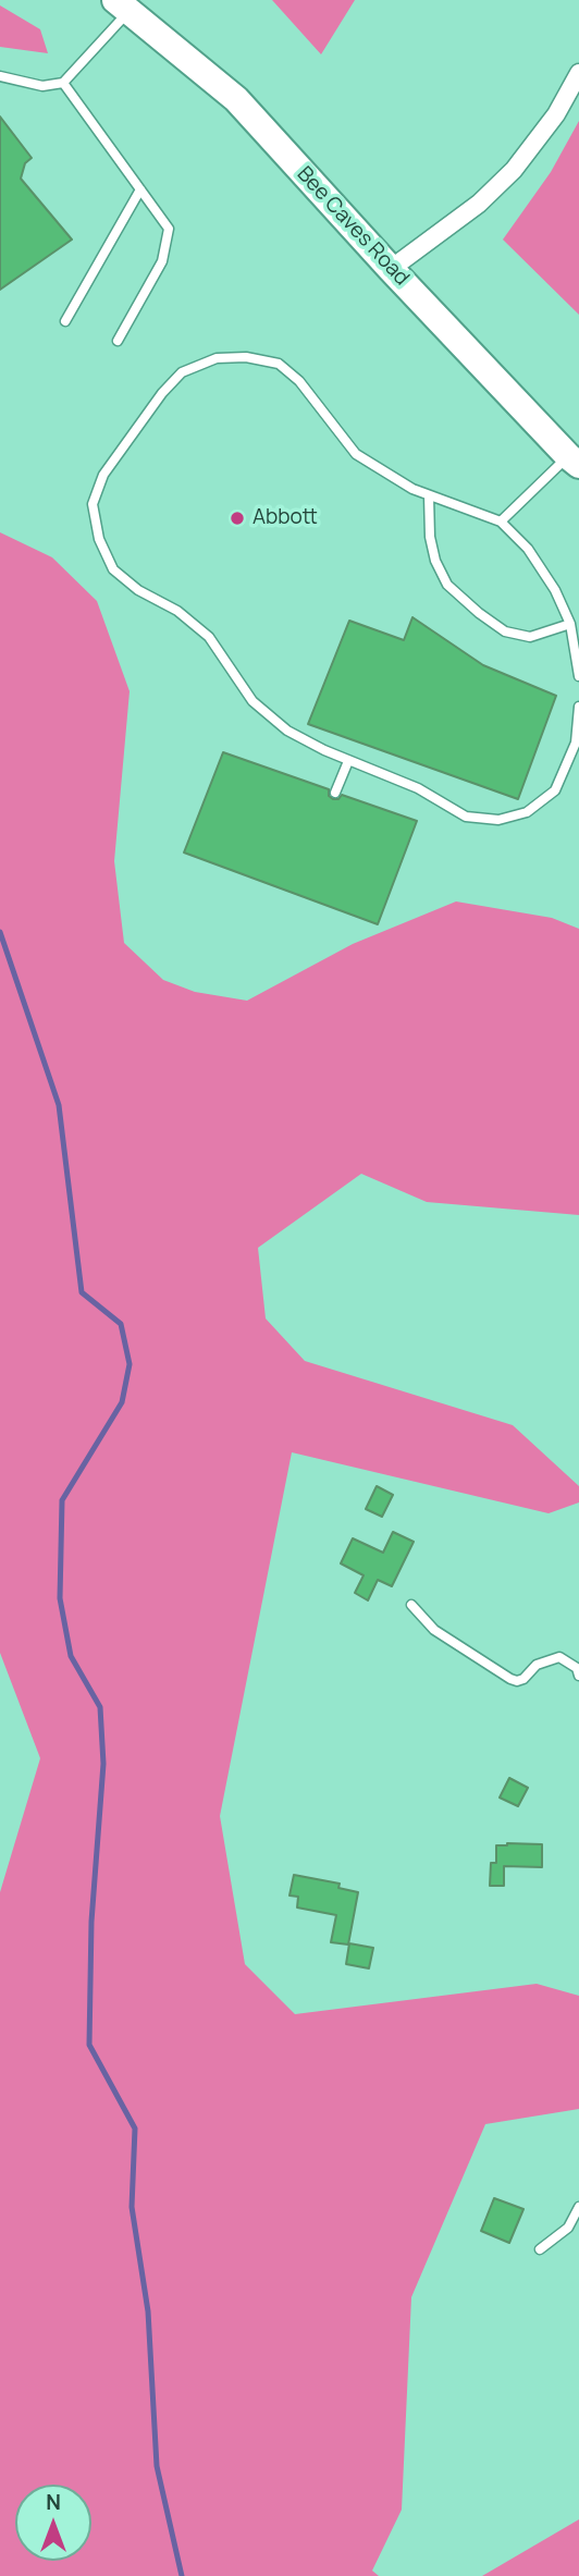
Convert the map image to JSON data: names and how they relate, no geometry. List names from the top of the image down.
{
  "streets": {
    "main road": ["Bee Caves Road"]
  },
  "places": ["Abbott"],
  "north": "top"
}
